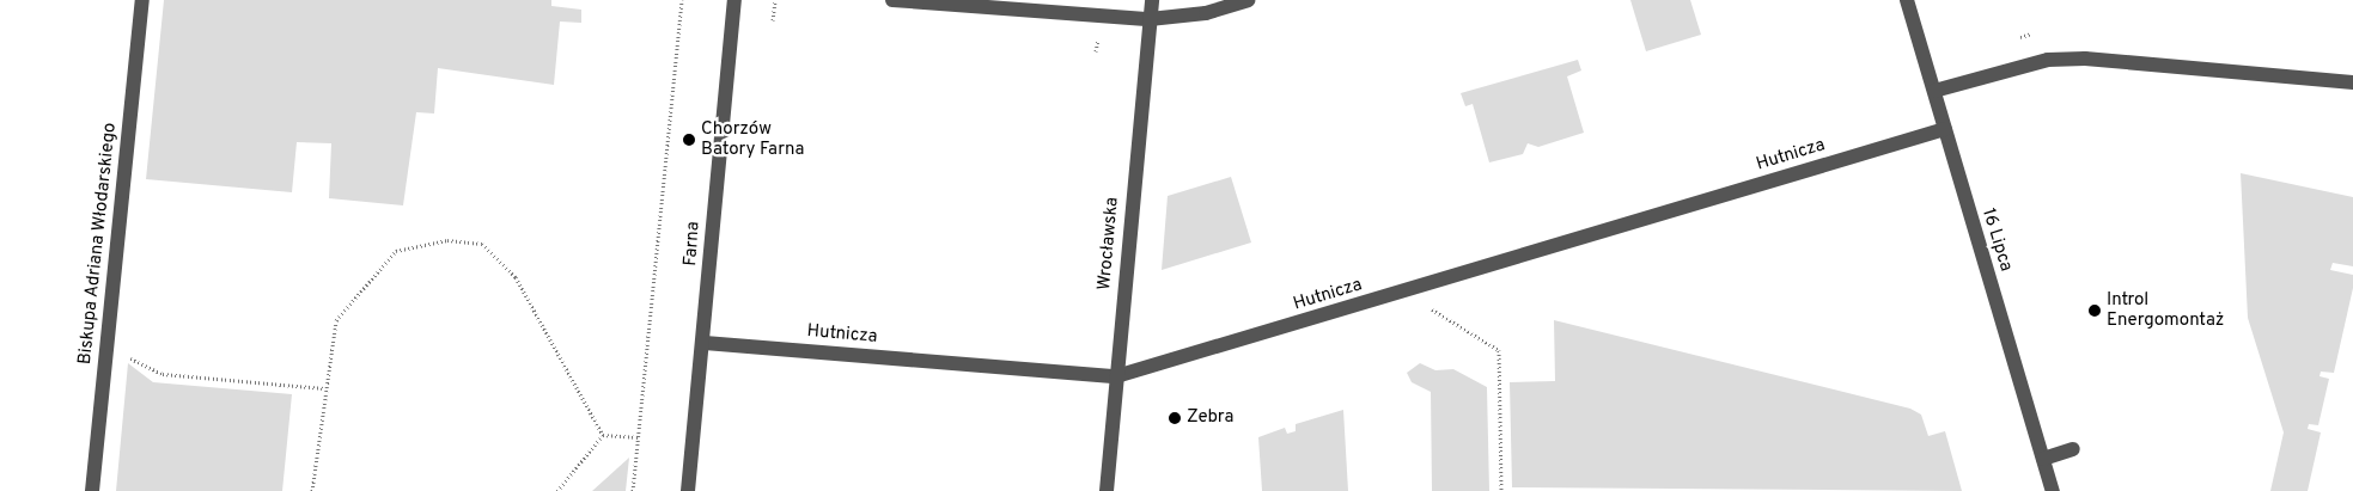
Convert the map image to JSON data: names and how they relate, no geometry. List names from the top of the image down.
{
  "streets": {
    "street": [
      "Hutnicza",
      "16 Lipca",
      "Biskupa Adriana Włodarskiego",
      "Farna",
      "Wrocławska"
    ]
  },
  "crossings": [
    ["Hutnicza", "16 Lipca"],
    ["Hutnicza", "Farna"],
    ["Hutnicza", "Wrocławska"]
  ],
  "places": ["Chorzów Batory Farna", "Introl Energomontaż", "Zebra"]
}
